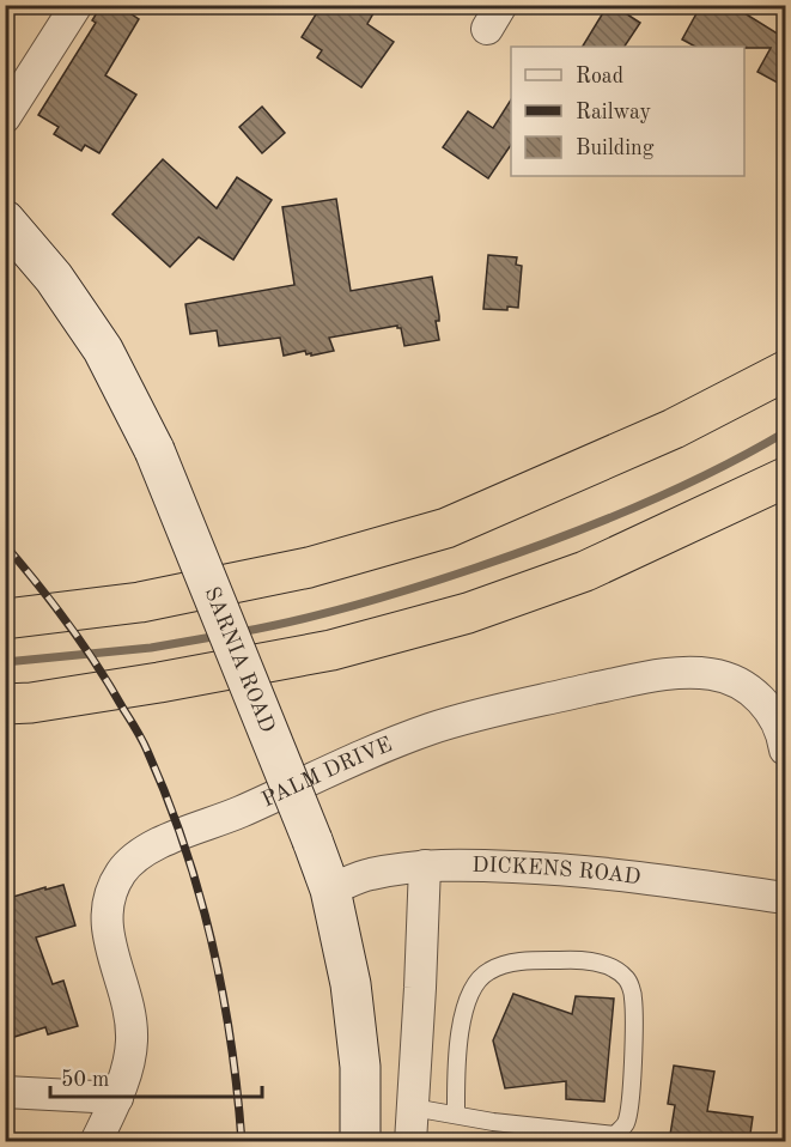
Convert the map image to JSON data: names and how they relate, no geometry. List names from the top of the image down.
{
  "streets": {
    "main road": ["SARNIA ROAD"],
    "street": ["PALM DRIVE", "DICKENS ROAD"]
  },
  "crossings": [
    ["SARNIA ROAD", "DICKENS ROAD"]
  ],
  "legend": ["Road", "Railway", "Building"],
  "scale_bar": "50 m"
}
